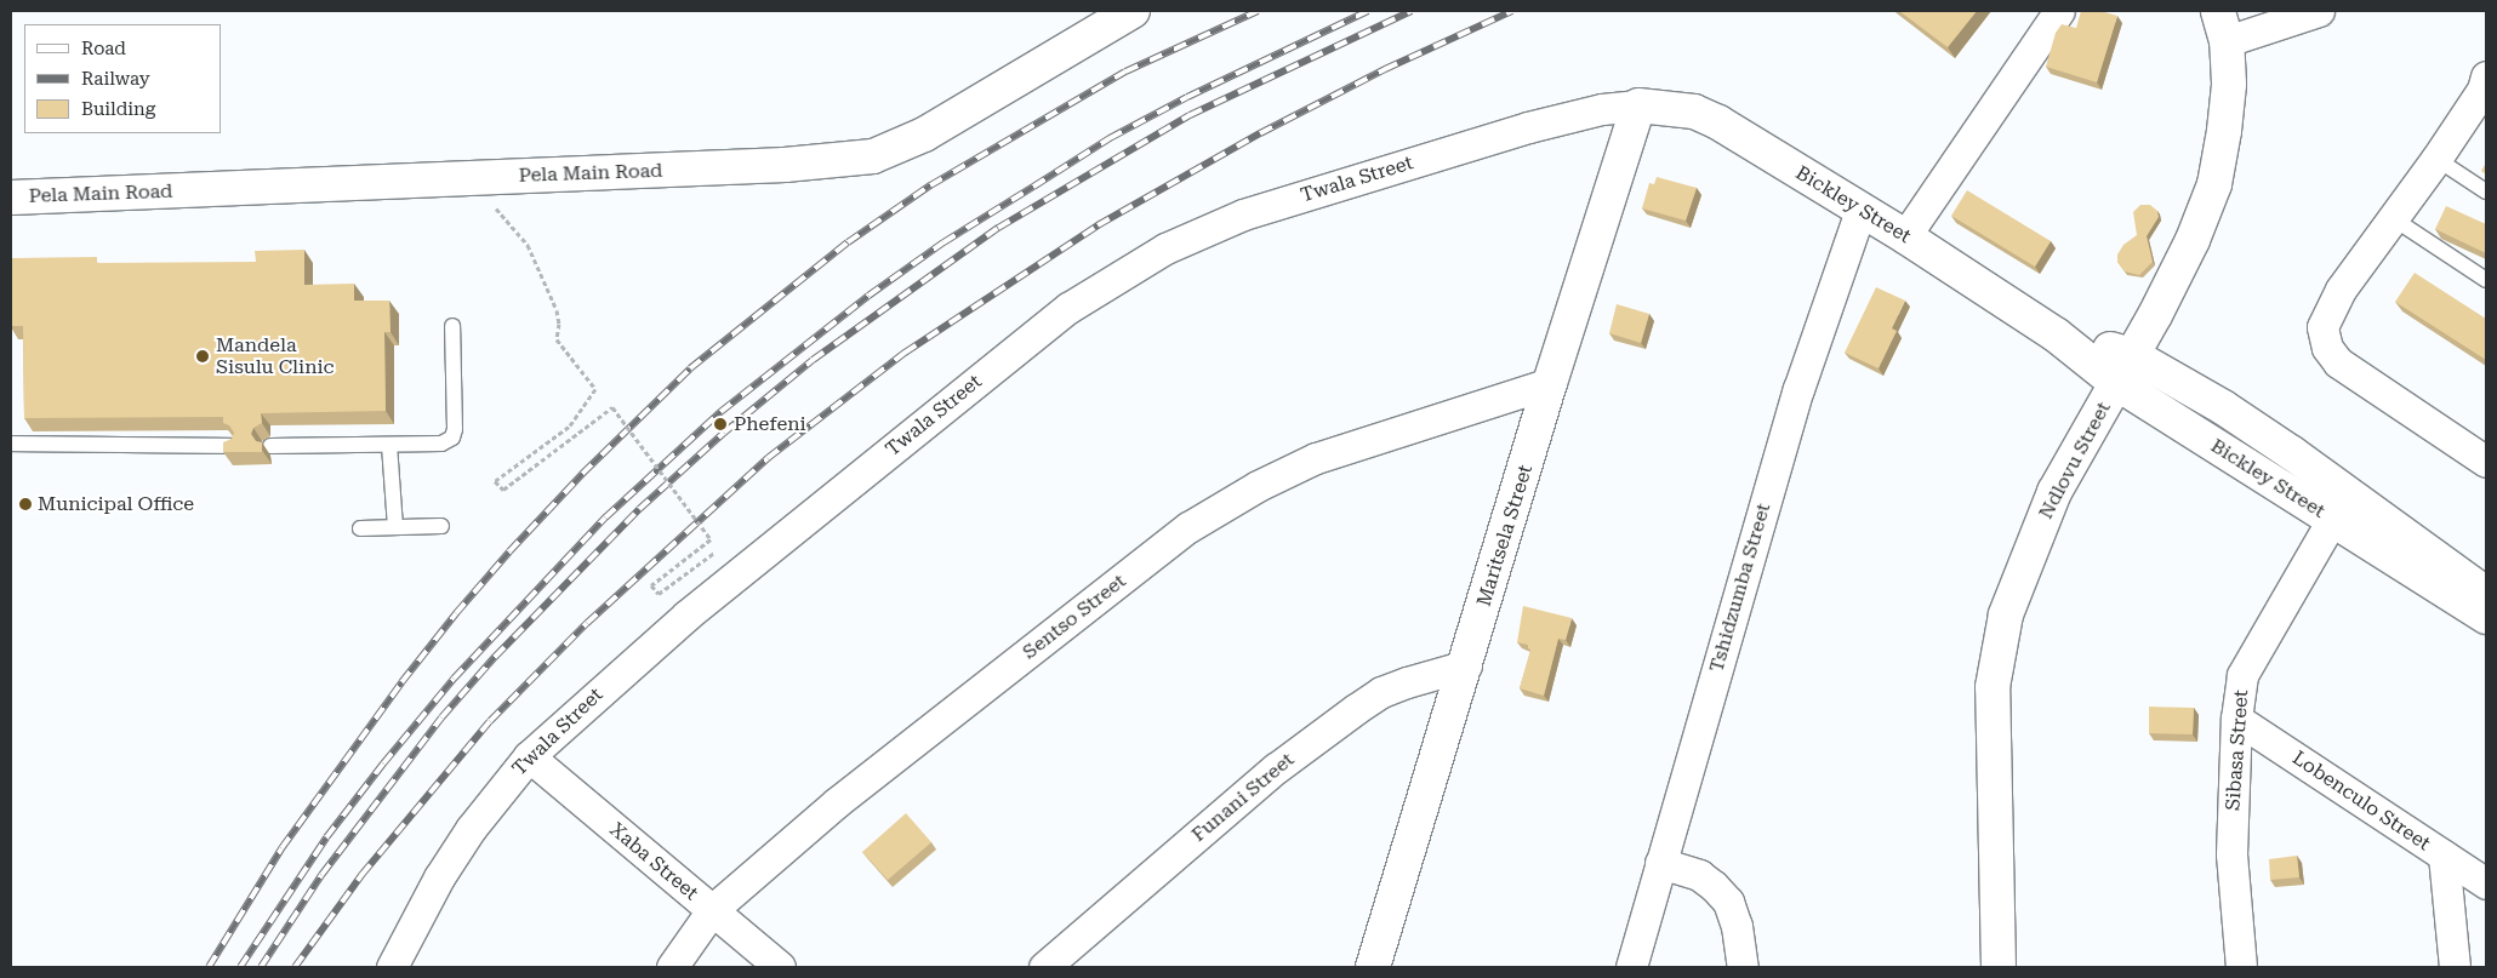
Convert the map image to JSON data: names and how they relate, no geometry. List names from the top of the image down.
{
  "streets": {
    "street": [
      "Pela Main Road",
      "Twala Street",
      "Bickley Street",
      "Ndlovu Street",
      "Maritsela Street",
      "Tshidzumba Street",
      "Sentso Street",
      "Sibasa Street",
      "Funani Street",
      "Lobenculo Street",
      "Xaba Street"
    ]
  },
  "crossings": [
    ["Twala Street", "Bickley Street"],
    ["Twala Street", "Maritsela Street"],
    ["Twala Street", "Xaba Street"],
    ["Bickley Street", "Ndlovu Street"],
    ["Bickley Street", "Maritsela Street"],
    ["Bickley Street", "Tshidzumba Street"],
    ["Bickley Street", "Sibasa Street"],
    ["Maritsela Street", "Sentso Street"],
    ["Maritsela Street", "Funani Street"],
    ["Sentso Street", "Xaba Street"],
    ["Sibasa Street", "Lobenculo Street"]
  ],
  "places": ["Mandela Sisulu Clinic", "Phefeni", "Municipal Office"],
  "legend": ["Road", "Railway", "Building"]
}
